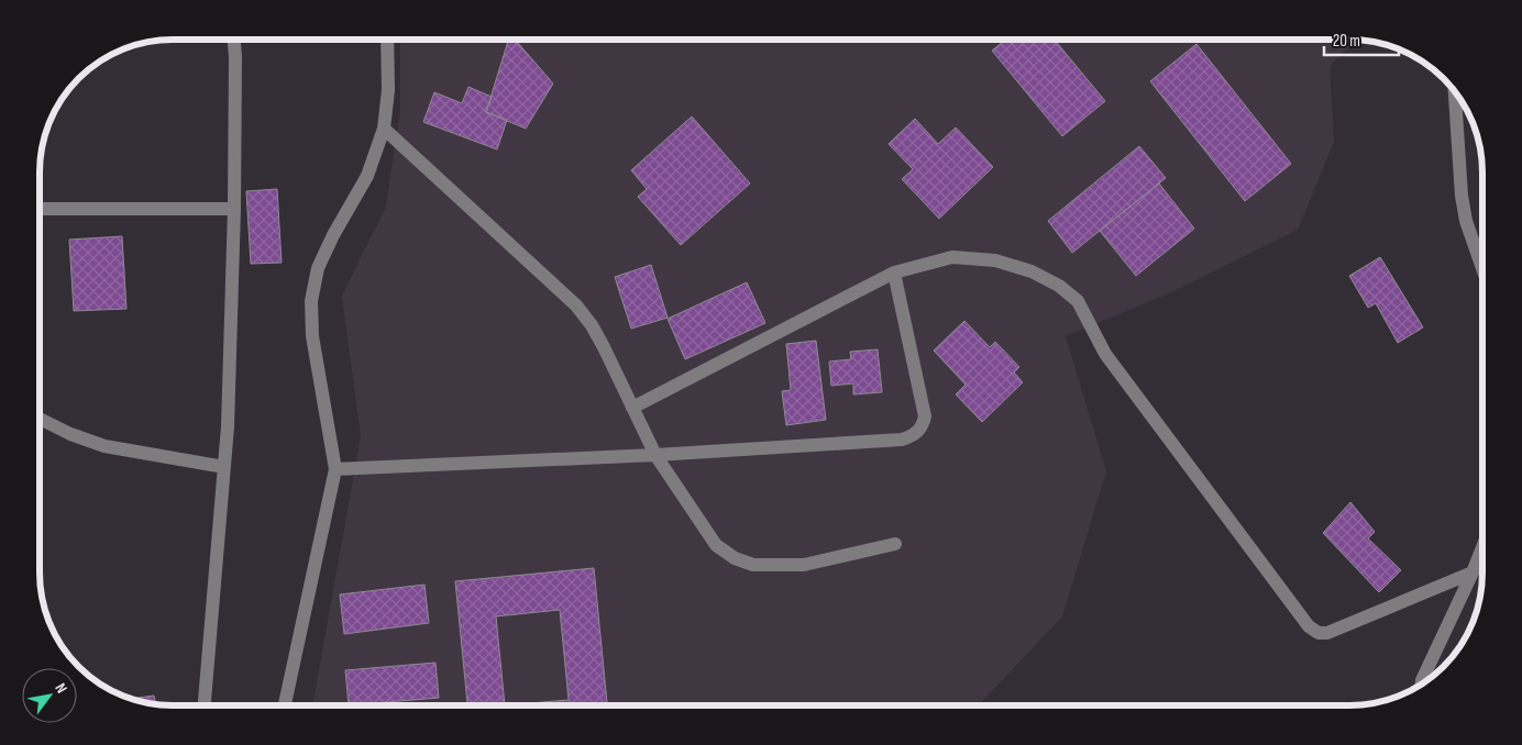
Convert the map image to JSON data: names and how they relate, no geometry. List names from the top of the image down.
{
  "scale_bar": "20 m",
  "north": "top right"
}
